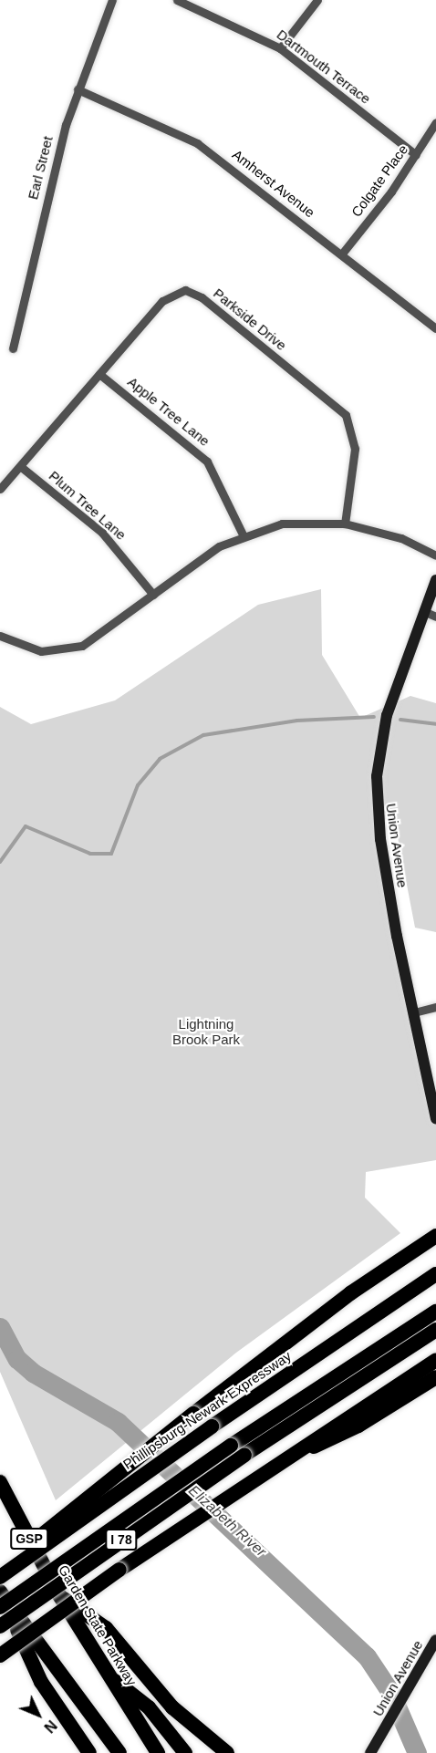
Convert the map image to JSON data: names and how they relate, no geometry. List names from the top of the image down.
{
  "streets": {
    "highway": [
      "Phillipsburg-Newark Expressway",
      "GSP",
      "I 78",
      "Garden State Parkway"
    ],
    "street": [
      "Dartmouth Terrace",
      "Earl Street",
      "Colgate Place",
      "Amherst Avenue",
      "Parkside Drive",
      "Apple Tree Lane",
      "Plum Tree Lane",
      "Union Avenue"
    ]
  },
  "crossings": [
    ["Dartmouth Terrace", "Colgate Place"],
    ["Earl Street", "Amherst Avenue"],
    ["Colgate Place", "Amherst Avenue"],
    ["Parkside Drive", "Apple Tree Lane"],
    ["Parkside Drive", "Plum Tree Lane"]
  ],
  "water": ["Elizabeth River"],
  "parks": ["Lightning Brook Park"],
  "north": "bottom right"
}
